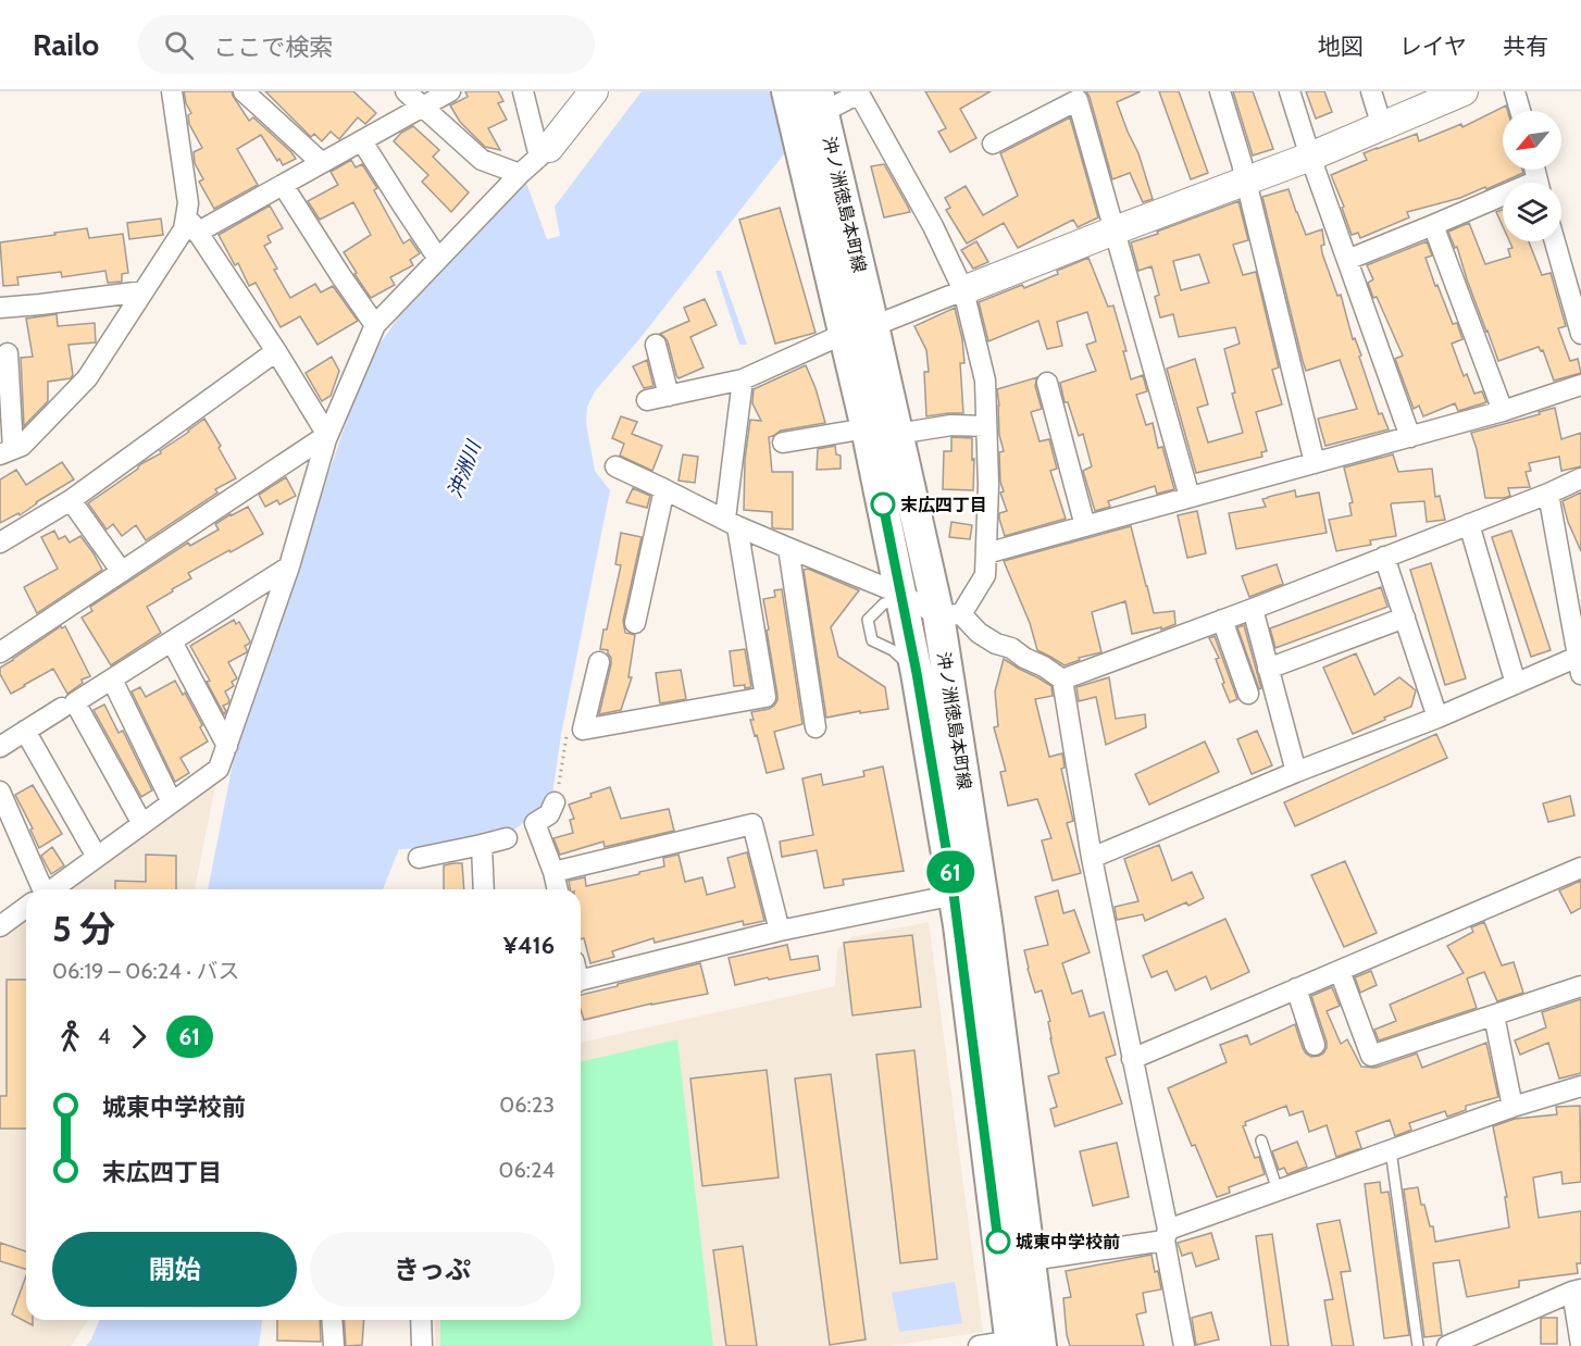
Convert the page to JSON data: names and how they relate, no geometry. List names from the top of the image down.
{
  "streets": {
    "main road": ["沖ノ洲徳島本町線"]
  },
  "water": ["沖洲川"],
  "places": ["末広四丁目", "城東中学校前"],
  "lines": ["bus line 61"],
  "north": "bottom left",
  "page": {
    "header": "Railo",
    "search": "ここで検索",
    "nav": ["地図", "レイヤ", "共有"],
    "on_map": "61",
    "heading": ["5 分", "06:19 – 06:24 · バス", "¥416"],
    "legs": ["4", "61"],
    "list": [
      {
        "name": "城東中学校前",
        "value": "06:23"
      },
      {
        "name": "末広四丁目",
        "value": "06:24"
      }
    ],
    "buttons": ["開始", "きっぷ"]
  }
}
